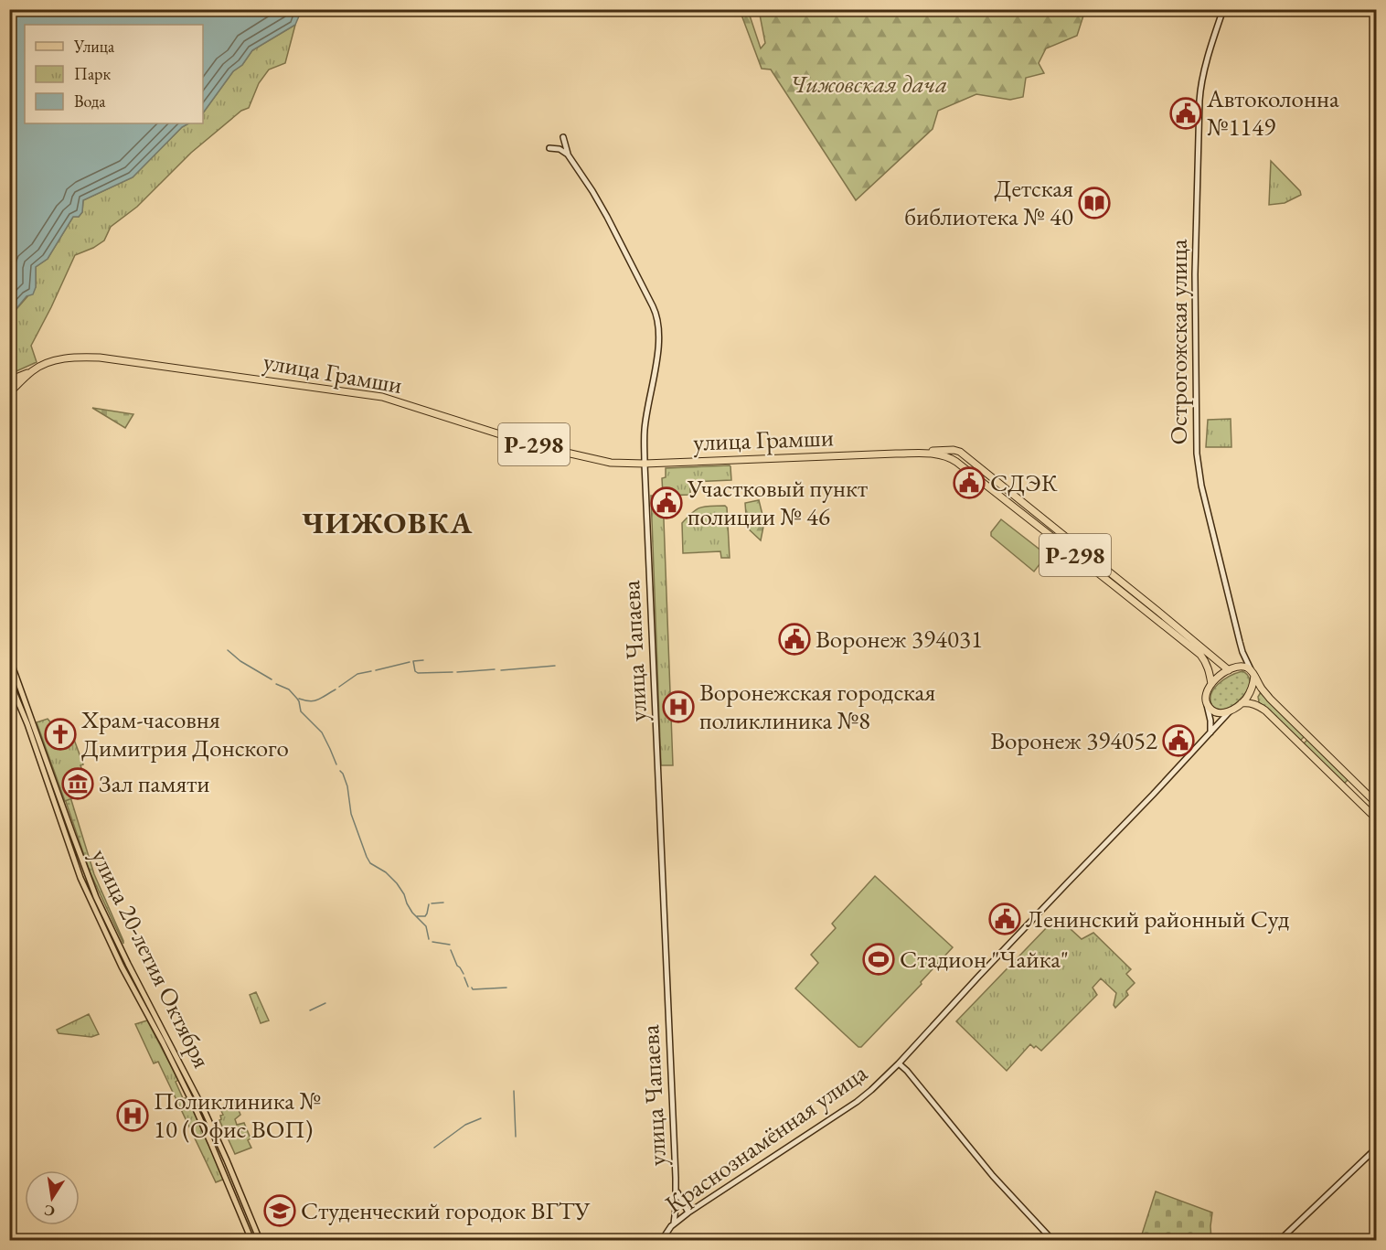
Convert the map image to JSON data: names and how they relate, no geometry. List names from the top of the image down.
{
  "streets": {
    "highway": ["улица Грамши", "Р-298"],
    "main road": ["улица 20-летия Октября"],
    "street": ["Острогожская улица", "улица Чапаева", "Краснознамённая улица"]
  },
  "crossings": [
    ["Острогожская улица", "Р-298"],
    ["Острогожская улица", "Краснознамённая улица"],
    ["улица Грамши", "Р-298"],
    ["улица Грамши", "улица Чапаева"],
    ["Р-298", "Краснознамённая улица"],
    ["улица Чапаева", "Краснознамённая улица"]
  ],
  "districts": ["ЧИЖОВКА"],
  "parks": ["Чижовская дача"],
  "places": {
    "public building": [
      "Автоколонна №1149",
      "СДЭК",
      "Участковый пункт полиции № 46",
      "Воронеж 394031",
      "Воронеж 394052",
      "Ленинский районный Суд"
    ],
    "library": ["Детская библиотека № 40"],
    "hospital": ["Воронежская городская поликлиника №8", "Поликлиника № 10 (Офис ВОП)"],
    "church": ["Храм-часовня Димитрия Донского"],
    "museum": ["Зал памяти"],
    "sports": ["Стадион \"Чайка\""],
    "school or university": ["Студенческий городок ВГТУ"]
  },
  "legend": ["Улица", "Парк", "Вода"],
  "north": "bottom"
}
